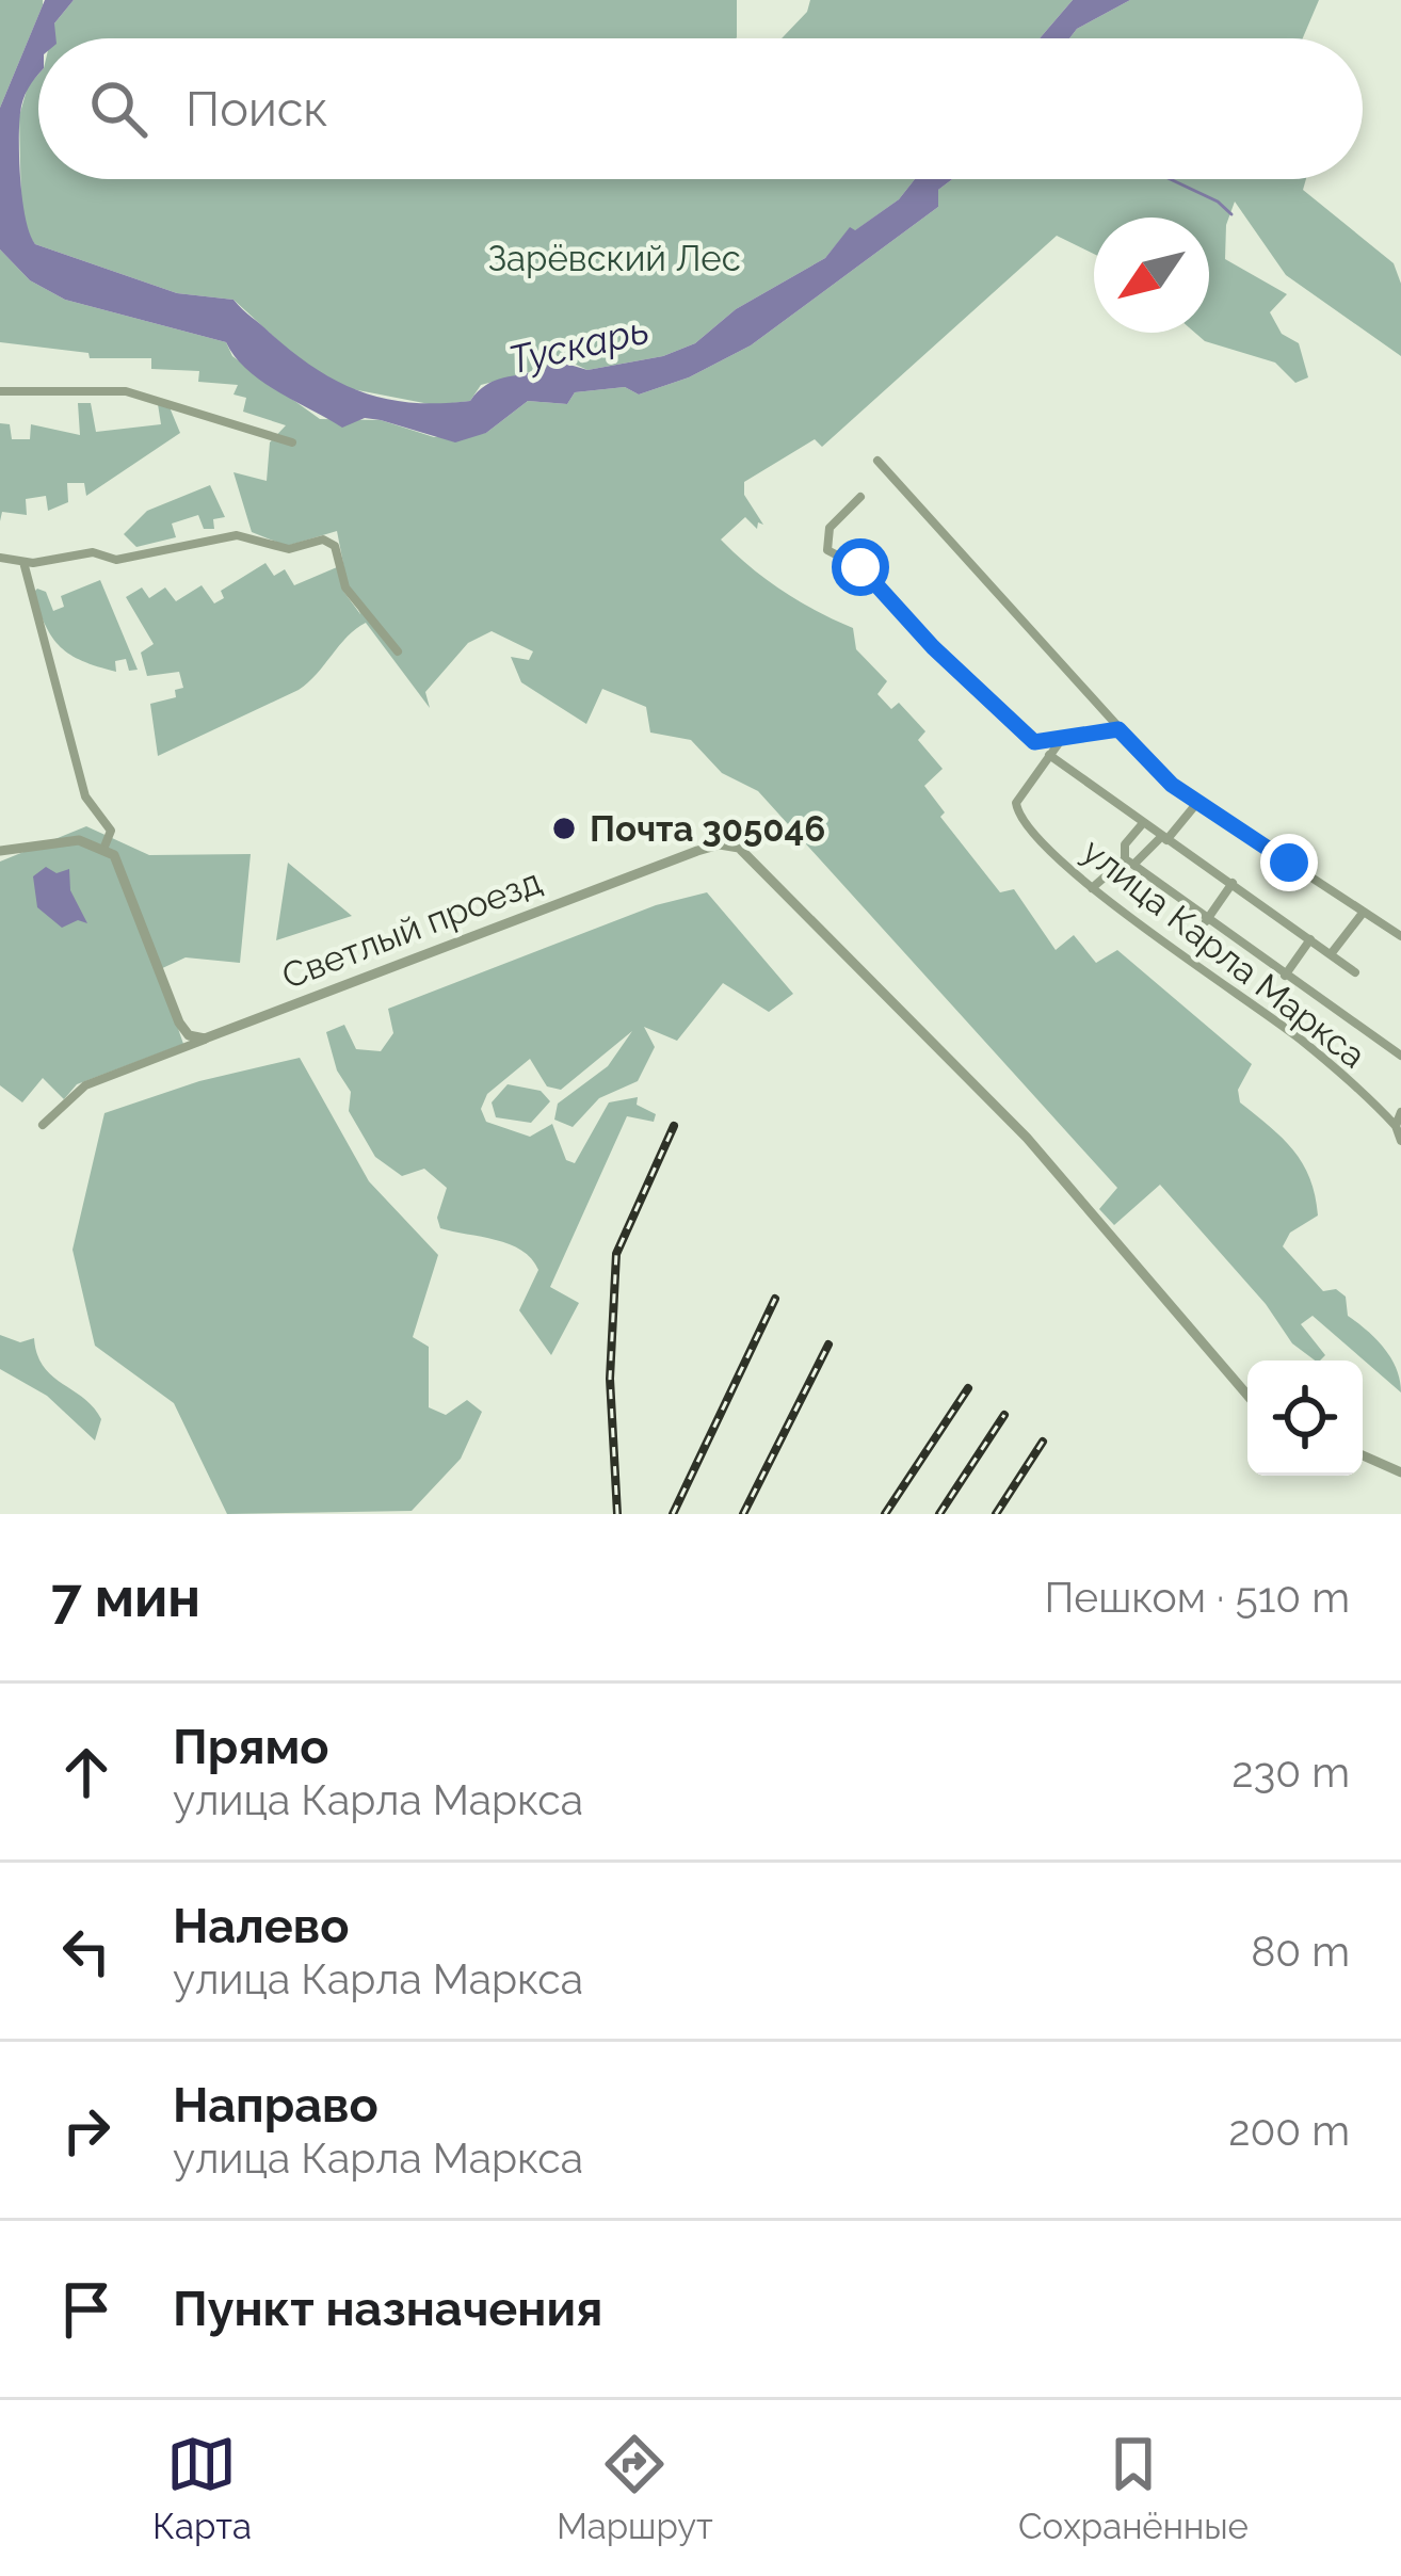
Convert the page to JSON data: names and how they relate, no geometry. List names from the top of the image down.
{
  "streets": {
    "street": ["Светлый проезд", "улица Карла Маркса"]
  },
  "water": ["Тускарь"],
  "parks": ["Зарёвский Лес"],
  "places": ["Почта 305046"],
  "north": "bottom left",
  "page": {
    "search": "Поиск",
    "heading": ["7 мин", "Пешком · 510 m"],
    "list": [
      ["Прямо", "улица Карла Маркса", "230 m"],
      ["Налево", "улица Карла Маркса", "80 m"],
      ["Направо", "улица Карла Маркса", "200 m"],
      "Пункт назначения"
    ],
    "nav": ["Карта", "Маршрут", "Сохранённые"]
  }
}
